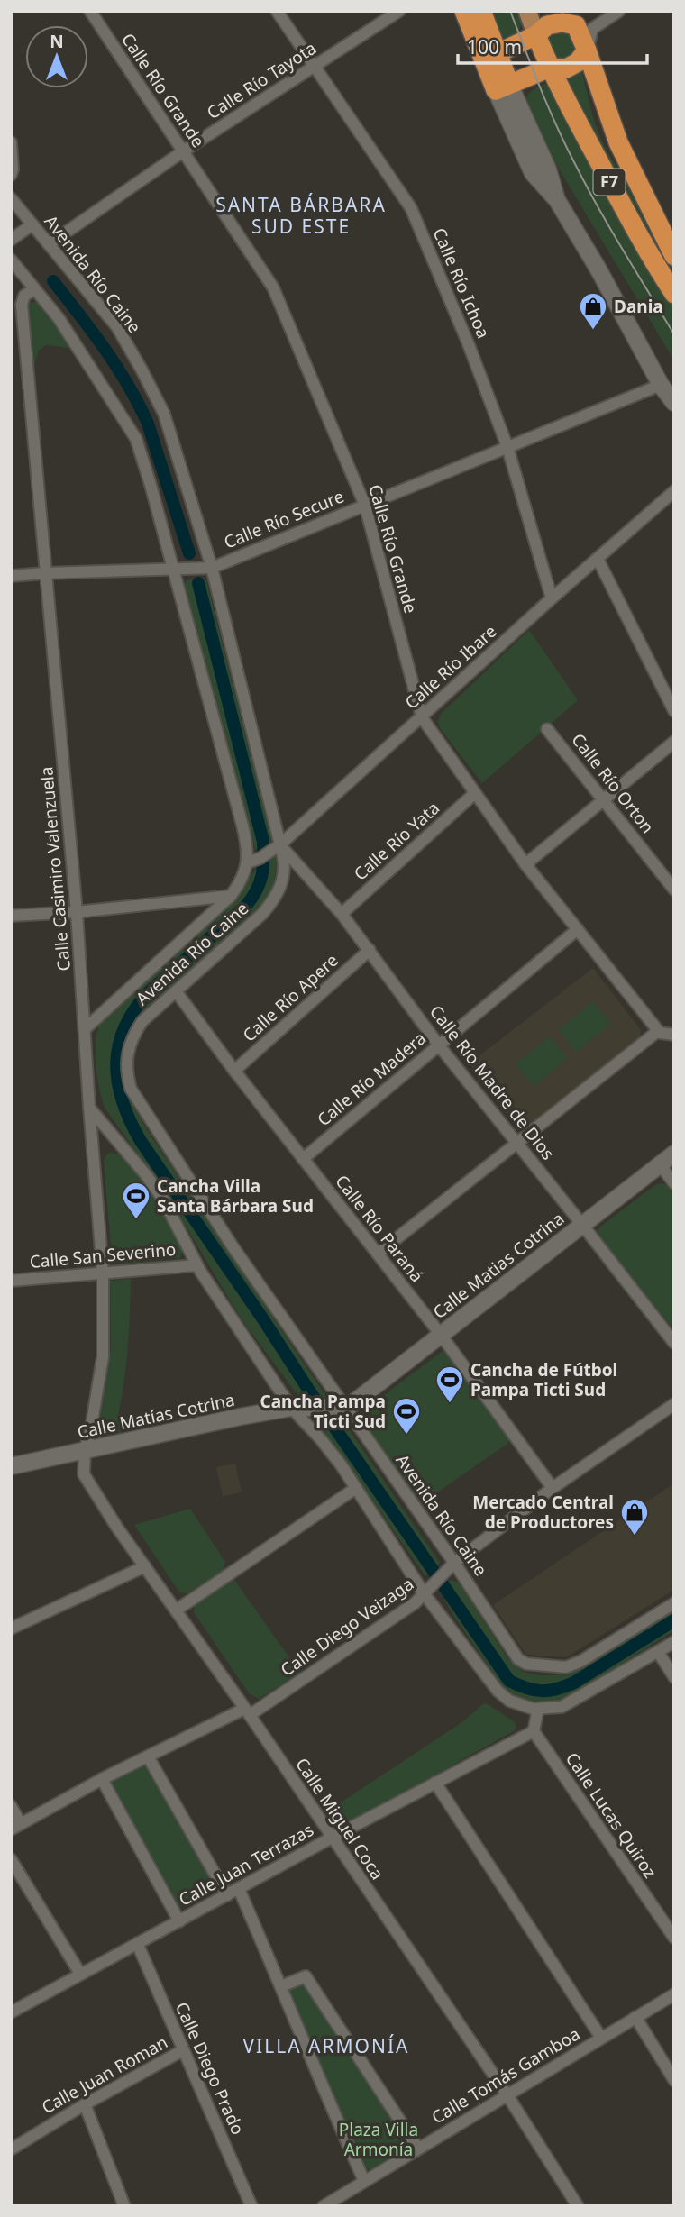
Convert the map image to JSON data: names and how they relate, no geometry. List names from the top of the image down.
{
  "streets": {
    "highway": ["F7"],
    "street": [
      "Calle Río Tayota",
      "Calle Río Grande",
      "Avenida Río Caine",
      "Calle Río Ichoa",
      "Calle Río Secure",
      "Calle Río Ibare",
      "Calle Río Orton",
      "Calle Río Yata",
      "Calle Casimiro Valenzuela",
      "Calle Río Apere",
      "Calle Río Madera",
      "Calle Río Madre de Dios",
      "Calle Río Paraná",
      "Calle San Severino",
      "Calle Matias Cotrina",
      "Calle Matías Cotrina",
      "Calle Diego Veizaga",
      "Calle Lucas Quiroz",
      "Calle Miguel Coca",
      "Calle Juan Terrazas",
      "Calle Diego Prado",
      "Calle Juan Roman",
      "Calle Tomás Gamboa"
    ]
  },
  "crossings": [
    ["Calle Río Tayota", "Calle Río Grande"],
    ["Calle Río Tayota", "Avenida Río Caine"],
    ["Calle Río Tayota", "Calle Río Ichoa"],
    ["Calle Río Grande", "Calle Río Secure"],
    ["Calle Río Grande", "Calle Río Ibare"],
    ["Calle Río Grande", "Calle Río Yata"],
    ["Calle Río Grande", "Calle Río Madera"],
    ["Avenida Río Caine", "Calle Río Secure"],
    ["Avenida Río Caine", "Calle Río Ibare"],
    ["Avenida Río Caine", "Calle Casimiro Valenzuela"],
    ["Avenida Río Caine", "Calle Río Madre de Dios"],
    ["Avenida Río Caine", "Calle Río Paraná"],
    ["Avenida Río Caine", "Calle Matias Cotrina"],
    ["Avenida Río Caine", "Calle Matías Cotrina"],
    ["Avenida Río Caine", "Calle Diego Veizaga"],
    ["Calle Río Ichoa", "Calle Río Secure"],
    ["Calle Río Ichoa", "Calle Río Ibare"],
    ["Calle Río Secure", "Calle Casimiro Valenzuela"],
    ["Calle Río Ibare", "Calle Río Madre de Dios"],
    ["Calle Río Yata", "Calle Río Madre de Dios"],
    ["Calle Casimiro Valenzuela", "Calle San Severino"],
    ["Calle Casimiro Valenzuela", "Calle Matías Cotrina"],
    ["Calle Casimiro Valenzuela", "Calle Miguel Coca"],
    ["Calle Río Apere", "Calle Río Madre de Dios"],
    ["Calle Río Apere", "Calle Río Paraná"],
    ["Calle Río Madera", "Calle Río Madre de Dios"],
    ["Calle Río Madera", "Calle Río Paraná"],
    ["Calle Río Madre de Dios", "Calle Matias Cotrina"],
    ["Calle Río Paraná", "Calle Matias Cotrina"],
    ["Calle Río Paraná", "Calle Diego Veizaga"],
    ["Calle Matias Cotrina", "Calle Matías Cotrina"],
    ["Calle Matías Cotrina", "Calle Miguel Coca"],
    ["Calle Diego Veizaga", "Calle Miguel Coca"],
    ["Calle Lucas Quiroz", "Calle Juan Terrazas"],
    ["Calle Miguel Coca", "Calle Juan Terrazas"],
    ["Calle Miguel Coca", "Calle Tomás Gamboa"],
    ["Calle Juan Terrazas", "Calle Diego Prado"],
    ["Calle Diego Prado", "Calle Juan Roman"]
  ],
  "districts": ["SANTA BÁRBARA SUD ESTE", "VILLA ARMONÍA"],
  "parks": ["Plaza Villa Armonía"],
  "places": {
    "shop": ["Dania", "Mercado Central de Productores"],
    "sports": ["Cancha Villa Santa Bárbara Sud", "Cancha de Fútbol Pampa Ticti Sud", "Cancha Pampa Ticti Sud"]
  },
  "scale_bar": "100 m",
  "north": "top"
}
